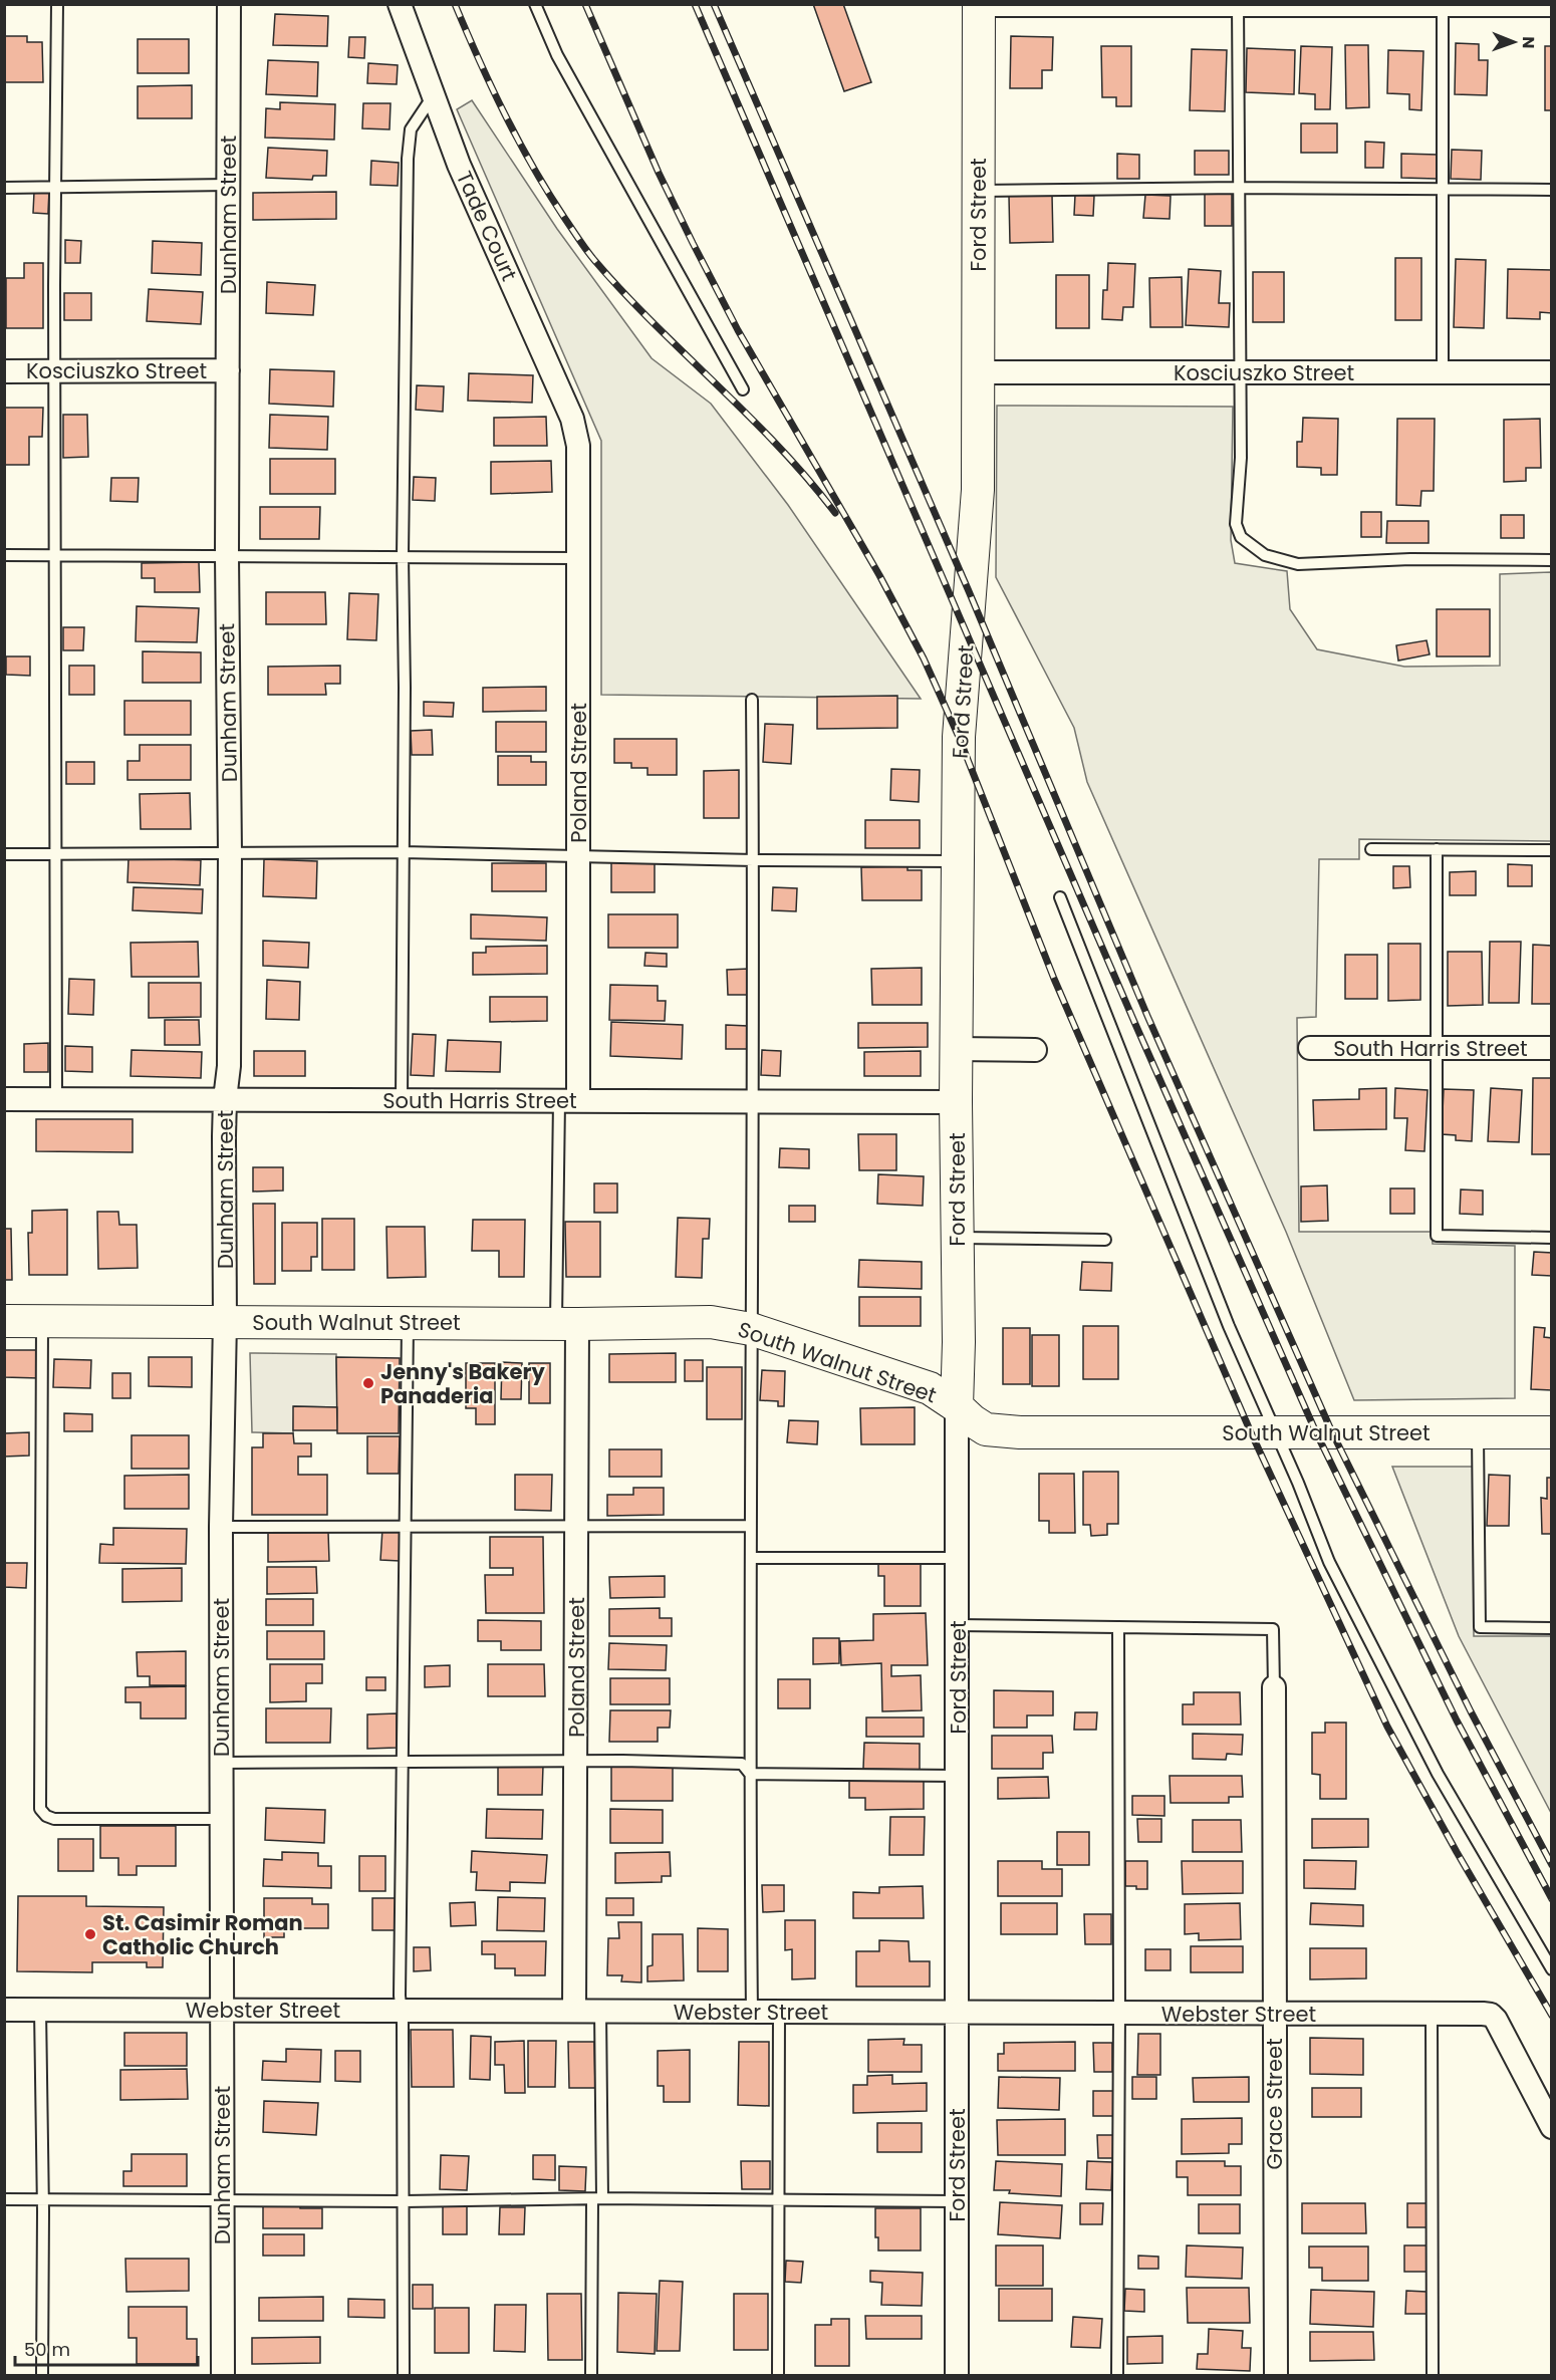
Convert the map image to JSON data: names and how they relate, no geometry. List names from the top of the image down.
{
  "streets": {
    "street": [
      "Dunham Street",
      "Ford Street",
      "Tade Court",
      "Kosciuszko Street",
      "Poland Street",
      "South Harris Street",
      "South Walnut Street",
      "Webster Street",
      "Grace Street"
    ]
  },
  "crossings": [
    ["Dunham Street", "Kosciuszko Street"],
    ["Dunham Street", "South Harris Street"],
    ["Dunham Street", "South Walnut Street"],
    ["Dunham Street", "Webster Street"],
    ["Ford Street", "Kosciuszko Street"],
    ["Ford Street", "South Harris Street"],
    ["Ford Street", "South Walnut Street"],
    ["Ford Street", "Webster Street"],
    ["Tade Court", "Poland Street"],
    ["Poland Street", "South Harris Street"],
    ["Poland Street", "South Walnut Street"],
    ["Poland Street", "Webster Street"],
    ["Webster Street", "Grace Street"]
  ],
  "places": ["Jenny's Bakery Panaderia", "St. Casimir Roman Catholic Church"],
  "scale_bar": "50 m",
  "north": "right"
}
